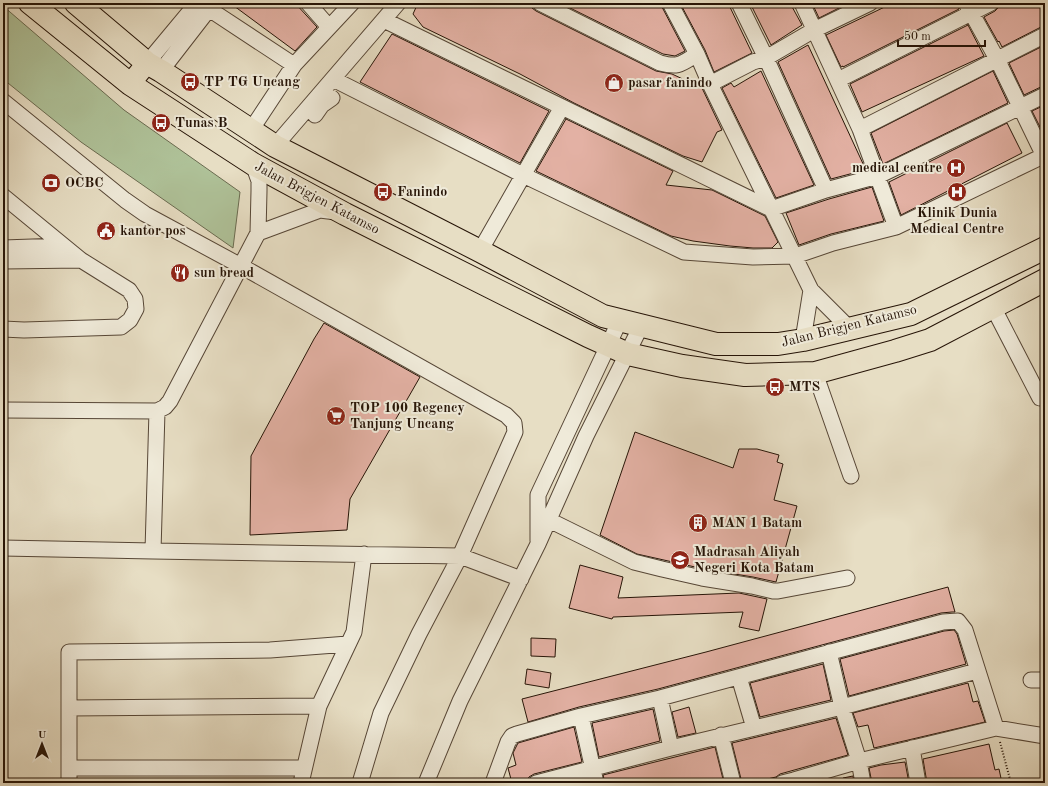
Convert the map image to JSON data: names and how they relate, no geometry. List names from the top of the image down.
{
  "streets": {
    "highway": ["Jalan Brigjen Katamso"]
  },
  "places": {
    "bus stop": [
      "TP TG Uncang",
      "Tunas B",
      "Fanindo",
      "MTS"
    ],
    "shop": ["pasar fanindo"],
    "hospital": ["medical centre", "Klinik Dunia Medical Centre"],
    "bank": ["OCBC"],
    "public building": ["kantor pos"],
    "restaurant": ["sun bread"],
    "supermarket": ["TOP 100 Regency Tanjung Uncang"],
    "building": ["MAN 1 Batam"],
    "school or university": ["Madrasah Aliyah Negeri Kota Batam"]
  },
  "scale_bar": "50 m",
  "north": "top"
}
